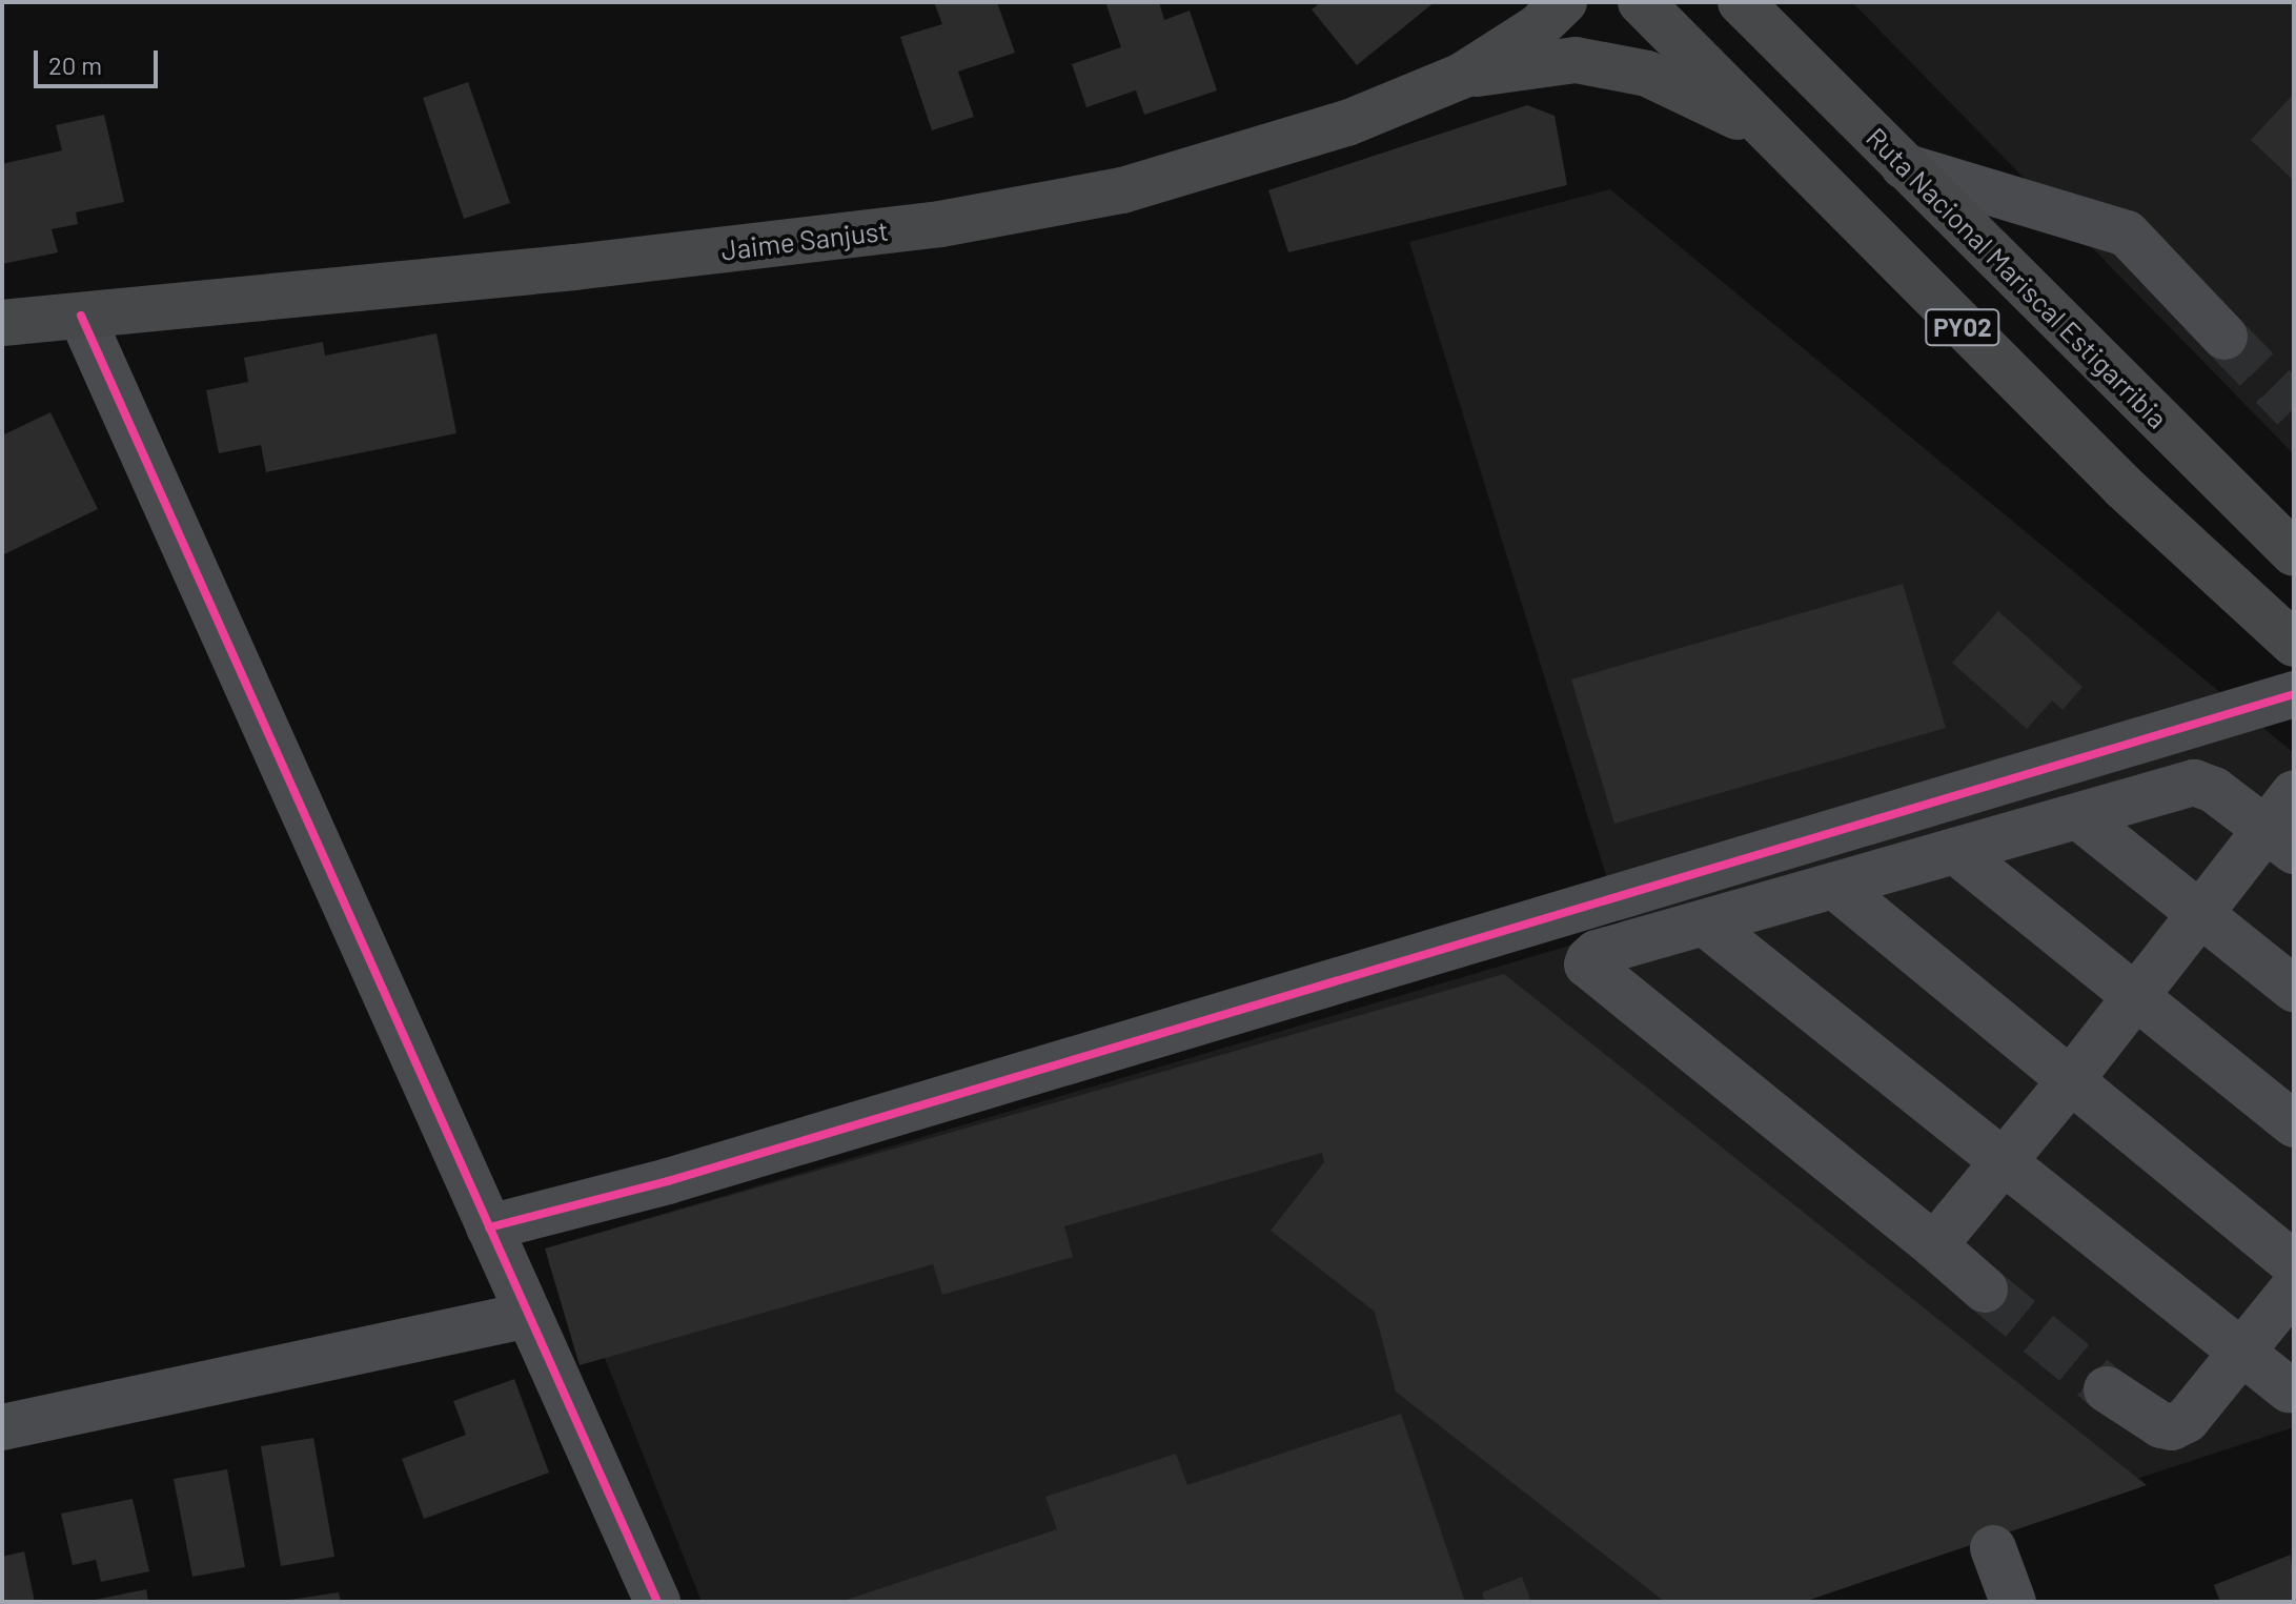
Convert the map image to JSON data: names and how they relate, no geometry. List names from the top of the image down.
{
  "streets": {
    "main road": ["Jaime Sanjust", "Ruta Nacional Mariscal Estigarribia", "PY02"]
  },
  "scale_bar": "20 m"
}
